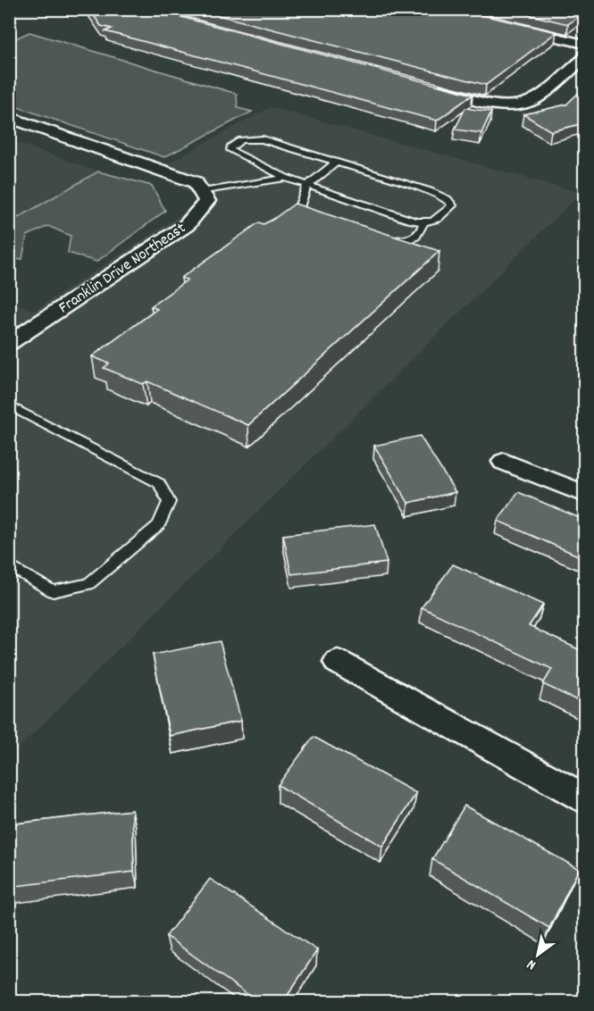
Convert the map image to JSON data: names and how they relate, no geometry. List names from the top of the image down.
{
  "streets": {
    "street": ["Franklin Drive Northeast"]
  },
  "north": "bottom left"
}
